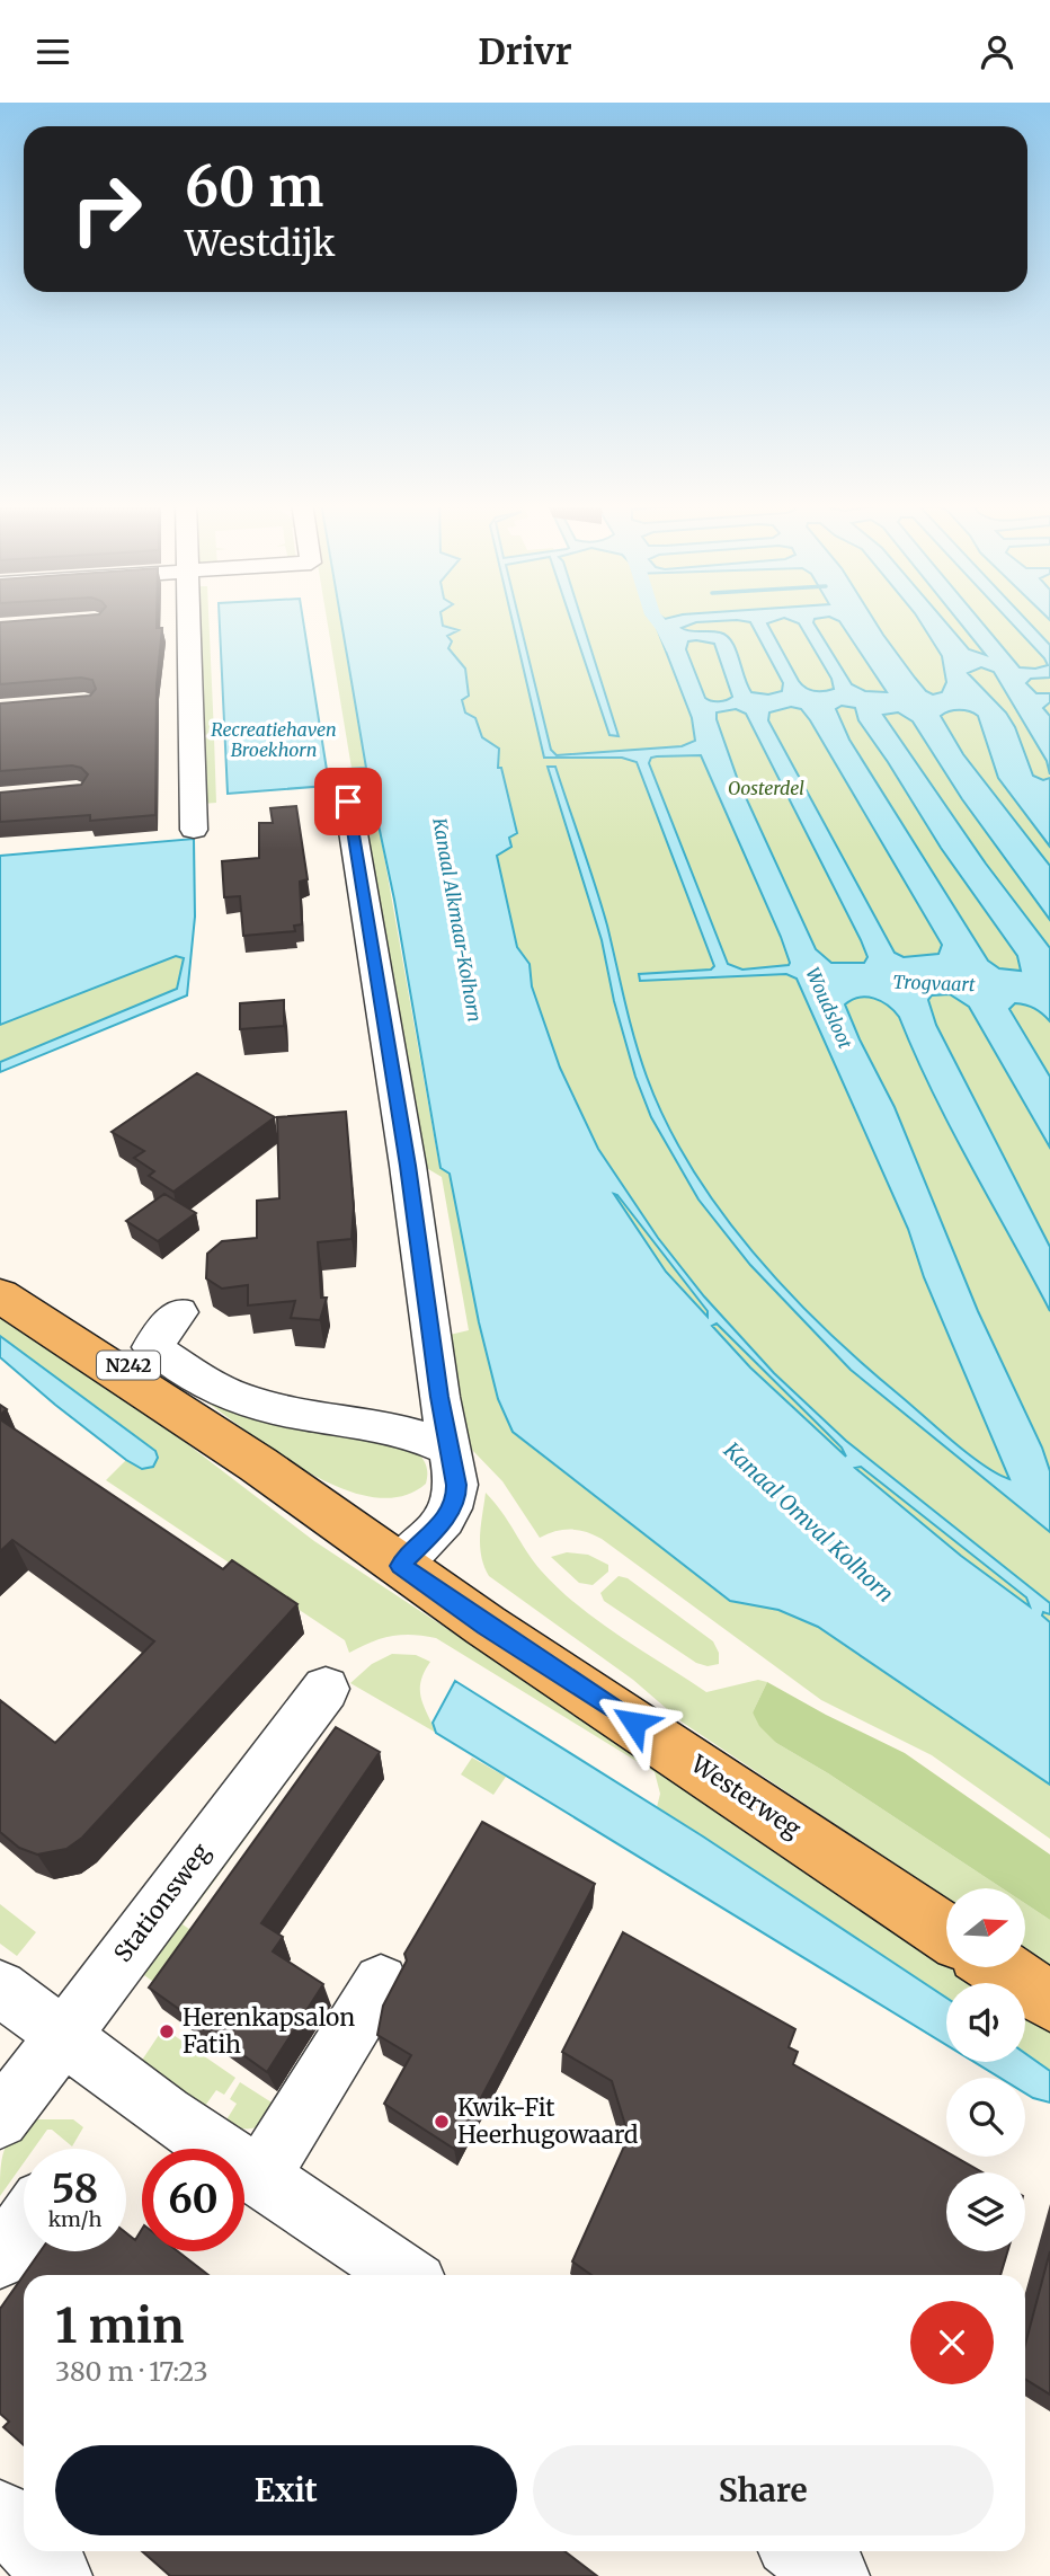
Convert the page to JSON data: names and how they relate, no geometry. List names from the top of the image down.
{
  "streets": {
    "main road": ["N242", "Westerweg"],
    "street": ["Stationsweg"]
  },
  "water": [
    "Recreatiehaven Broekhorn",
    "Kanaal Alkmaar-Kolhorn",
    "Trogvaart",
    "Woudsloot",
    "Kanaal Omval Kolhorn"
  ],
  "parks": ["Oosterdel"],
  "places": ["Herenkapsalon Fatih", "Kwik-Fit Heerhugowaard"],
  "north": "right",
  "page": {
    "header": "Drivr",
    "turn": ["60 m", "Westdijk"],
    "speed": "58 km/h",
    "limit": "60",
    "heading": ["1 min", "380 m · 17:23"],
    "buttons": ["Exit", "Share"]
  }
}
